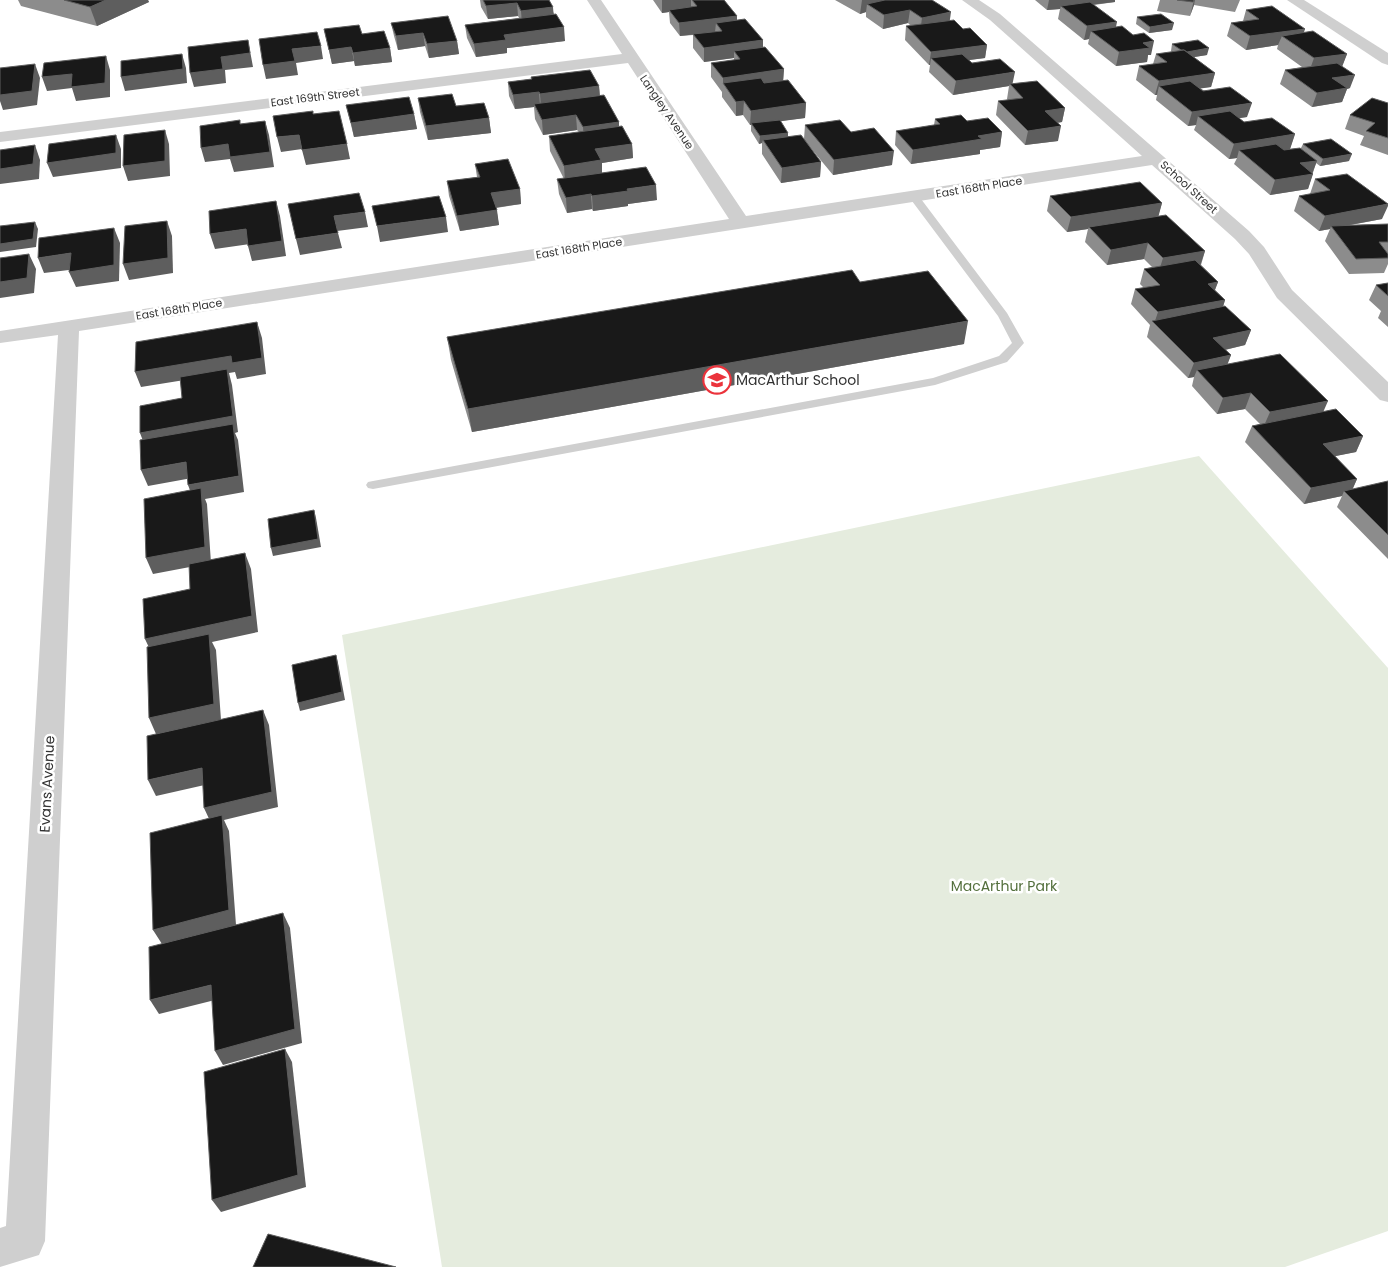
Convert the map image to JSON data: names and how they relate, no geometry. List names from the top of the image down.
{
  "streets": {
    "street": [
      "East 169th Street",
      "Langley Avenue",
      "East 168th Place",
      "School Street",
      "Evans Avenue"
    ]
  },
  "crossings": [
    ["East 169th Street", "Langley Avenue"],
    ["Langley Avenue", "East 168th Place"],
    ["East 168th Place", "School Street"],
    ["East 168th Place", "Evans Avenue"]
  ],
  "parks": ["MacArthur Park"],
  "places": {
    "school or university": ["MacArthur School"]
  }
}
